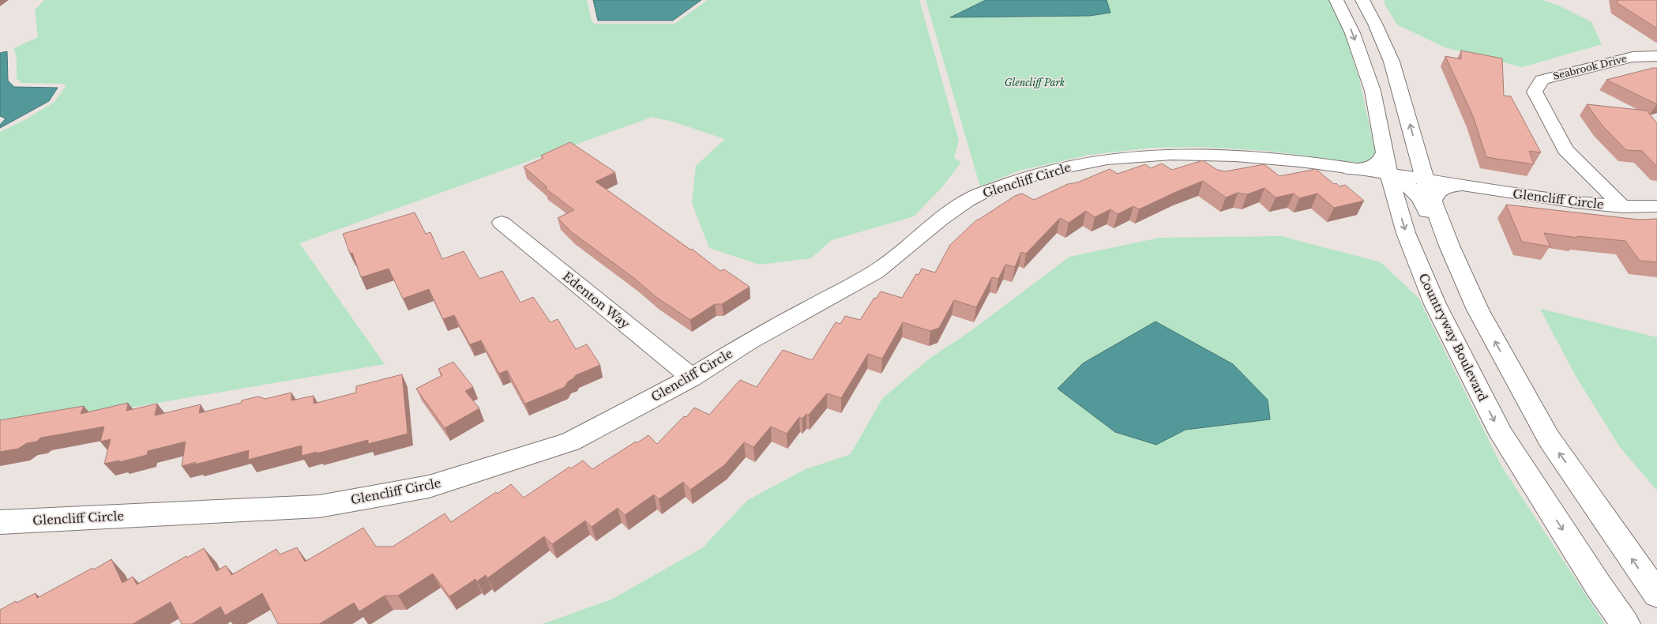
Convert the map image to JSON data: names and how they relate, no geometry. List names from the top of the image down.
{
  "streets": {
    "street": [
      "Seabrook Drive",
      "Glencliff Circle",
      "Edenton Way",
      "Countryway Boulevard"
    ]
  },
  "crossings": [
    ["Seabrook Drive", "Glencliff Circle"],
    ["Glencliff Circle", "Edenton Way"],
    ["Glencliff Circle", "Countryway Boulevard"]
  ],
  "parks": ["Glencliff Park"]
}
